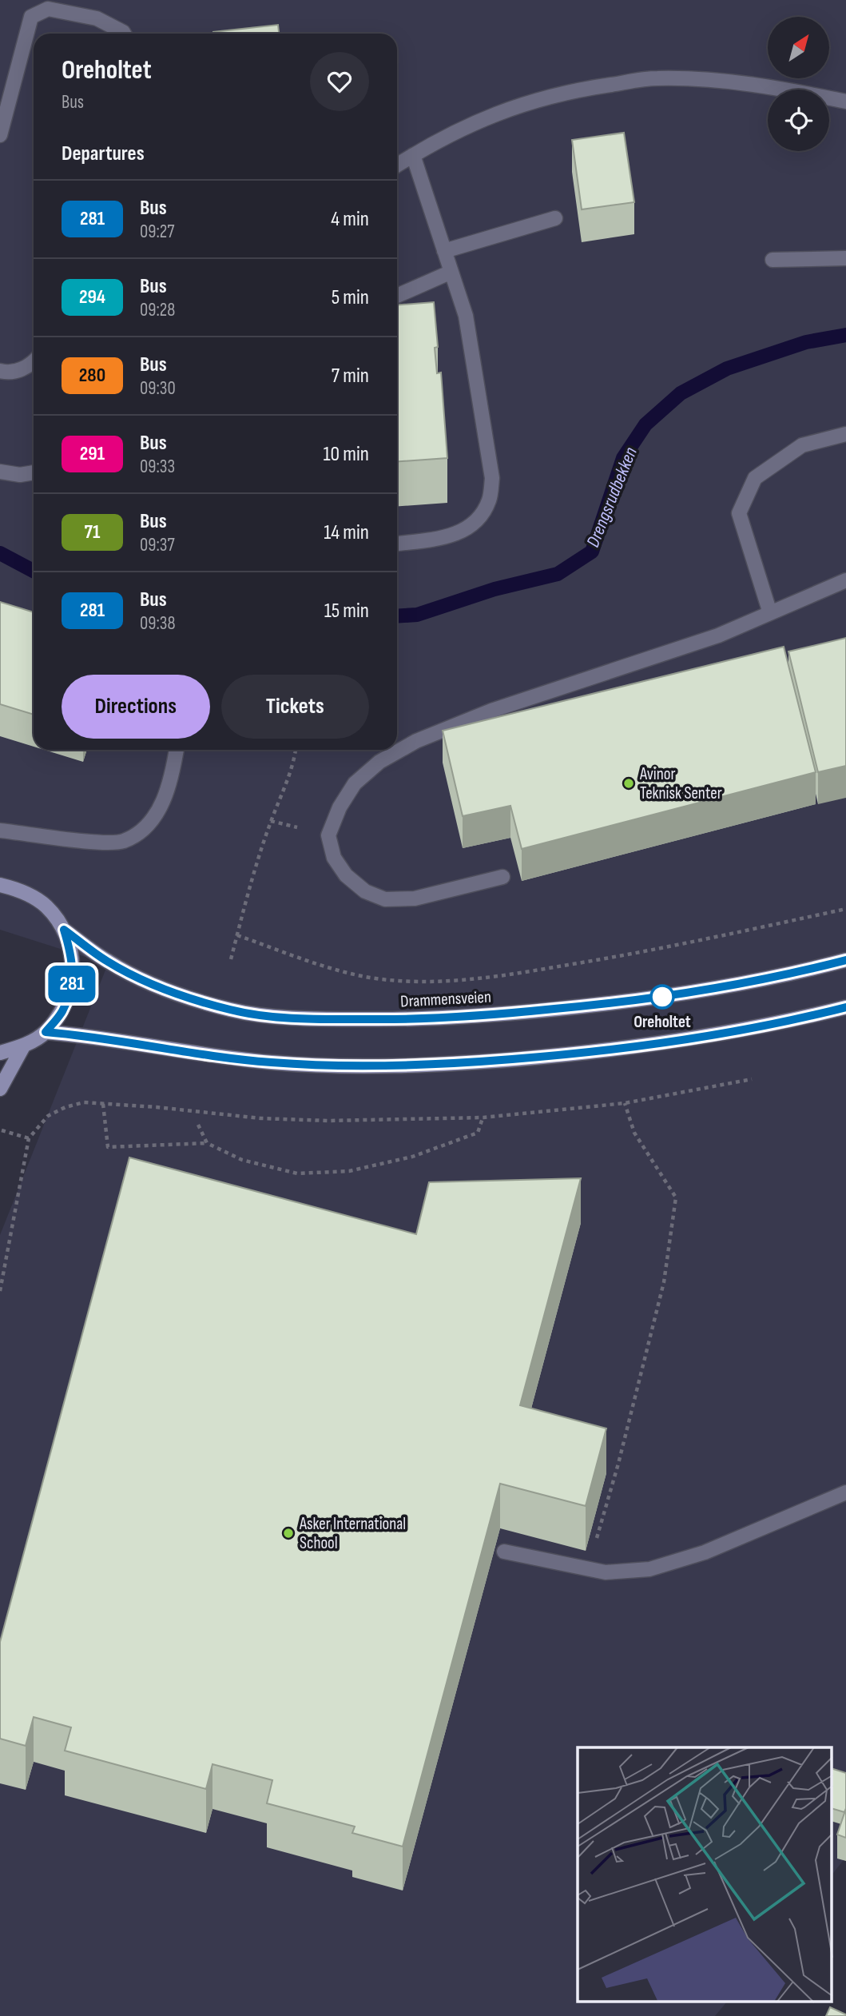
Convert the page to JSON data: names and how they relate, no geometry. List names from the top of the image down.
{
  "streets": {
    "main road": ["Drammensveien"]
  },
  "water": ["Drengsrudbekken"],
  "places": ["Avinor Teknisk Senter", "Oreholtet", "Asker International School"],
  "lines": ["bus line 281"],
  "north": "top right",
  "page": {
    "on_map": "281",
    "heading": [
      ["Oreholtet", "Bus"],
      "Departures"
    ],
    "list": [
      {
        "mark": "281",
        "name": "Bus",
        "note": "09:27",
        "value": "4 min"
      },
      {
        "mark": "294",
        "name": "Bus",
        "note": "09:28",
        "value": "5 min"
      },
      {
        "mark": "280",
        "name": "Bus",
        "note": "09:30",
        "value": "7 min"
      },
      {
        "mark": "291",
        "name": "Bus",
        "note": "09:33",
        "value": "10 min"
      },
      {
        "mark": "71",
        "name": "Bus",
        "note": "09:37",
        "value": "14 min"
      },
      {
        "mark": "281",
        "name": "Bus",
        "note": "09:38",
        "value": "15 min"
      }
    ],
    "buttons": ["Directions", "Tickets"]
  }
}
